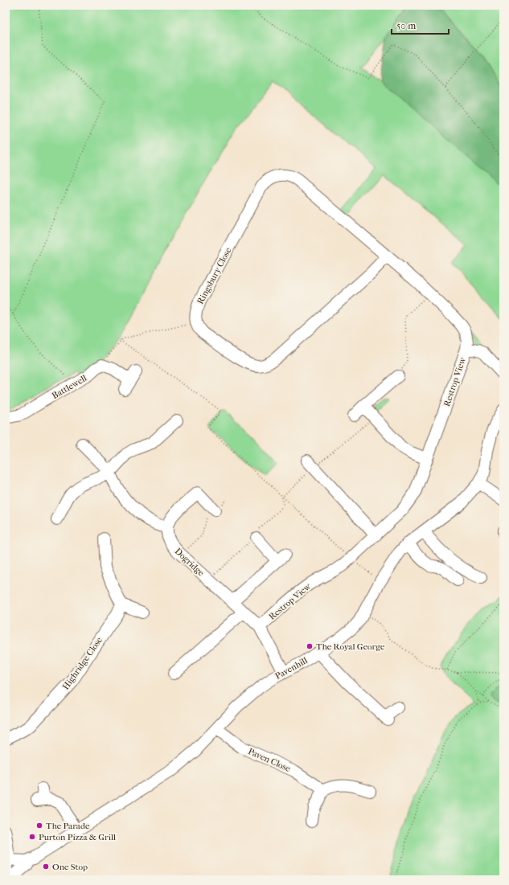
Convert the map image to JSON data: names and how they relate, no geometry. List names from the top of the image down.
{
  "streets": {
    "street": [
      "Ringsbury Close",
      "Restrop View",
      "Battlewell",
      "Dogridge",
      "Highridge Close",
      "Pavenhill",
      "Paven Close"
    ]
  },
  "crossings": [
    ["Ringsbury Close", "Restrop View"],
    ["Restrop View", "Dogridge"],
    ["Pavenhill", "Paven Close"]
  ],
  "places": [
    "The Royal George",
    "The Parade",
    "Purton Pizza & Grill",
    "One Stop"
  ],
  "scale_bar": "50 m"
}
